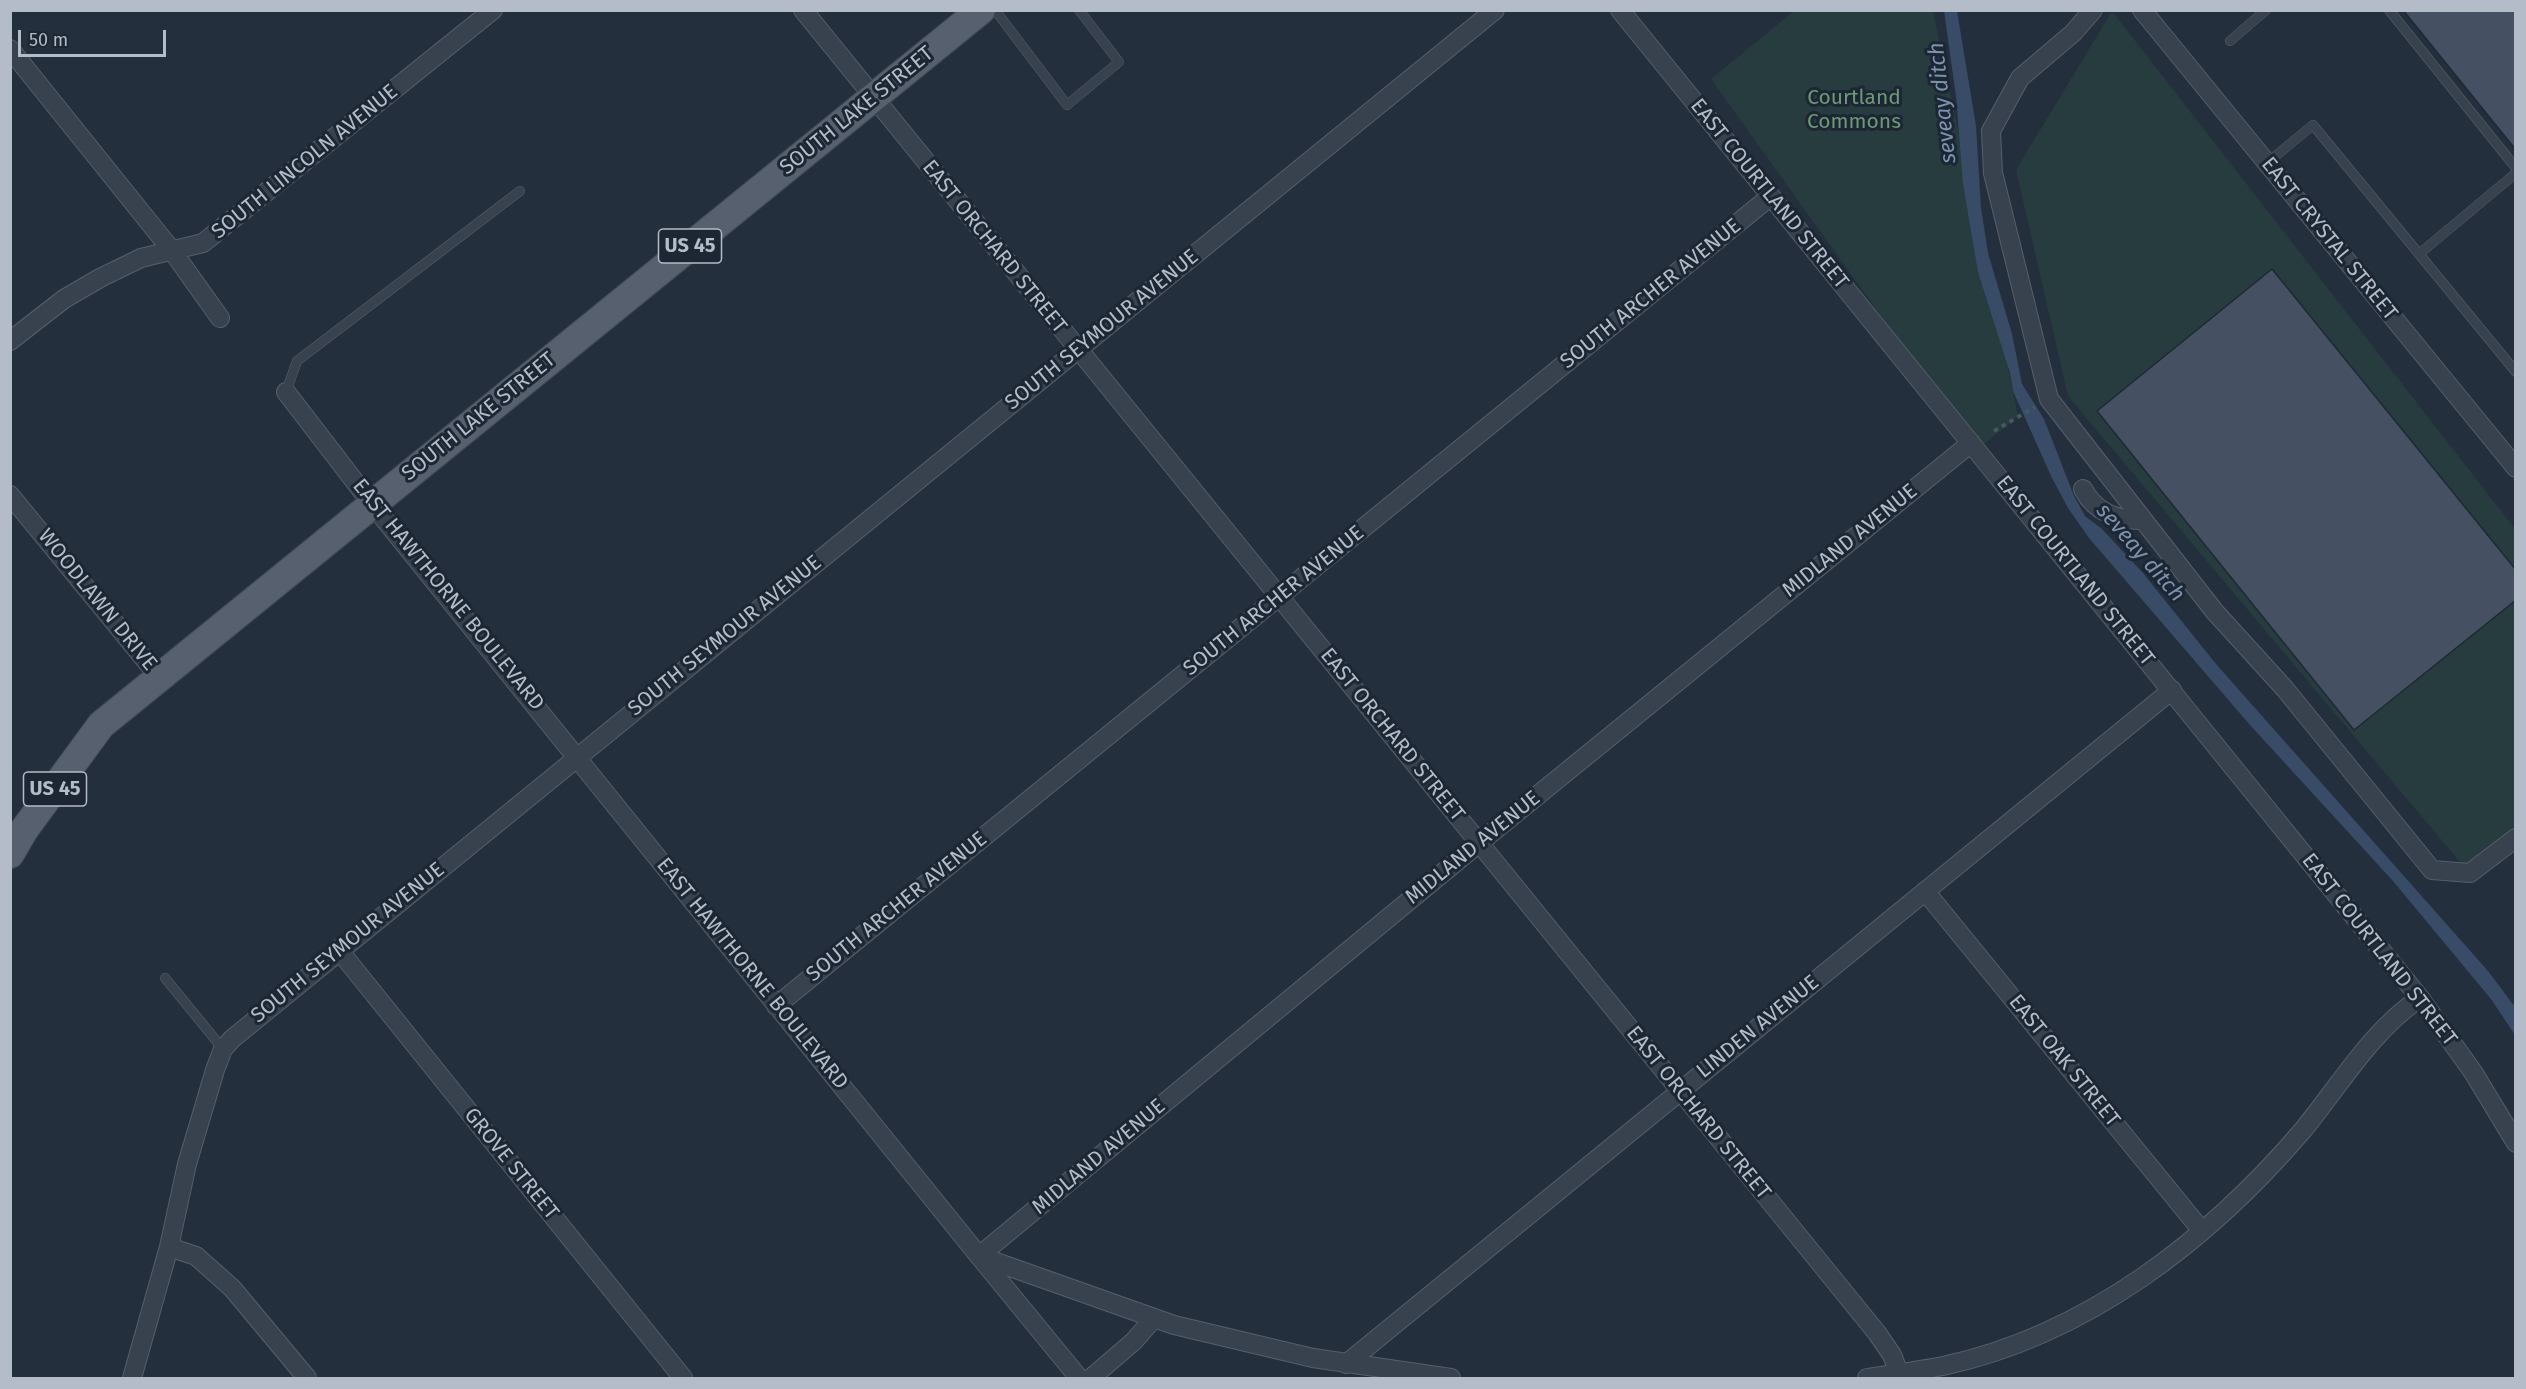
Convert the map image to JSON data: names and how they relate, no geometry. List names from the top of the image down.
{
  "streets": {
    "main road": ["SOUTH LAKE STREET", "US 45"],
    "street": [
      "SOUTH LINCOLN AVENUE",
      "EAST COURTLAND STREET",
      "EAST CRYSTAL STREET",
      "EAST ORCHARD STREET",
      "SOUTH ARCHER AVENUE",
      "SOUTH SEYMOUR AVENUE",
      "MIDLAND AVENUE",
      "EAST HAWTHORNE BOULEVARD",
      "WOODLAWN DRIVE",
      "LINDEN AVENUE",
      "EAST OAK STREET",
      "GROVE STREET"
    ]
  },
  "crossings": [
    ["SOUTH LAKE STREET", "EAST ORCHARD STREET"],
    ["SOUTH LAKE STREET", "EAST HAWTHORNE BOULEVARD"],
    ["SOUTH LAKE STREET", "WOODLAWN DRIVE"],
    ["EAST COURTLAND STREET", "SOUTH ARCHER AVENUE"],
    ["EAST COURTLAND STREET", "MIDLAND AVENUE"],
    ["EAST COURTLAND STREET", "LINDEN AVENUE"],
    ["EAST ORCHARD STREET", "SOUTH ARCHER AVENUE"],
    ["EAST ORCHARD STREET", "SOUTH SEYMOUR AVENUE"],
    ["EAST ORCHARD STREET", "MIDLAND AVENUE"],
    ["EAST ORCHARD STREET", "LINDEN AVENUE"],
    ["SOUTH ARCHER AVENUE", "EAST HAWTHORNE BOULEVARD"],
    ["SOUTH SEYMOUR AVENUE", "EAST HAWTHORNE BOULEVARD"],
    ["SOUTH SEYMOUR AVENUE", "GROVE STREET"],
    ["MIDLAND AVENUE", "EAST HAWTHORNE BOULEVARD"],
    ["LINDEN AVENUE", "EAST OAK STREET"]
  ],
  "water": ["seveay ditch"],
  "parks": ["Courtland Commons"],
  "scale_bar": "50 m"
}
